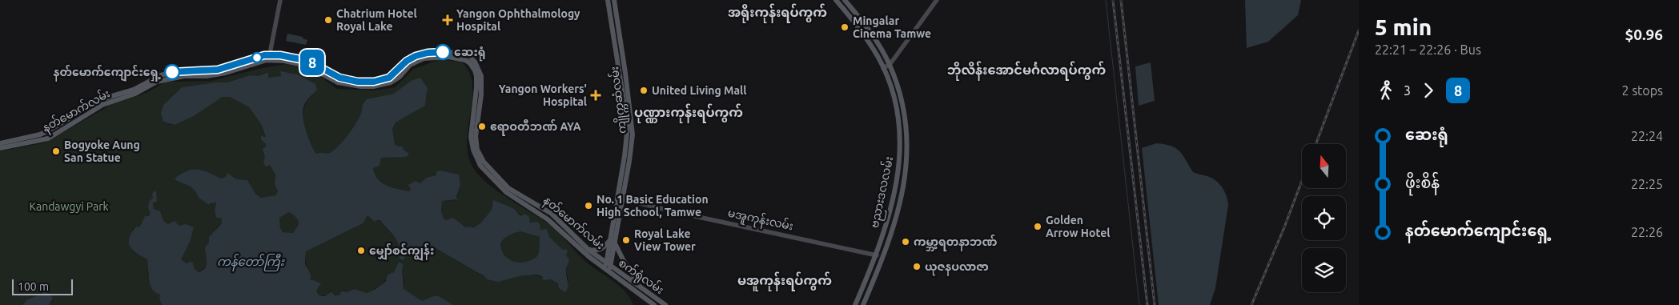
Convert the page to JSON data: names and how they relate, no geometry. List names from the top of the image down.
{
  "streets": {
    "main road": [
      "ကျိုက္ကဆံလမ်း",
      "နတ်မောက်လမ်း",
      "ဗညားဒလလမ်း",
      "စက်ရုံလမ်း"
    ],
    "street": ["မအူကုန်းလမ်း"]
  },
  "crossings": [
    ["ကျိုက္ကဆံလမ်း", "မအူကုန်းလမ်း"],
    ["နတ်မောက်လမ်း", "စက်ရုံလမ်း"],
    ["ဗညားဒလလမ်း", "မအူကုန်းလမ်း"]
  ],
  "districts": [
    "အရိုးကုန်းရပ်ကွက်",
    "ဘိုလိန်းအောင်မင်္ဂလာရပ်ကွက်",
    "ပုဏ္ဏားကုန်းရပ်ကွက်",
    "မအူကုန်းရပ်ကွက်"
  ],
  "water": ["ကန်တော်ကြီး"],
  "parks": ["Kandawgyi Park"],
  "places": {
    "other": [
      "Chatrium Hotel Royal Lake",
      "Mingalar Cinema Tamwe",
      "ဆေးရုံ",
      "နတ်မောက်ကျောင်းရှေ့",
      "United Living Mall",
      "ဧရာဝတီဘဏ် AYA",
      "Bogyoke Aung San Statue",
      "No. 1 Basic Education High School, Tamwe",
      "Golden Arrow Hotel",
      "Royal Lake View Tower",
      "ကမ္ဘာ့ရတနာဘဏ်",
      "မျှော်စင်ကျွန်း",
      "ယုဇနပလာဇာ"
    ],
    "health": ["Yangon Ophthalmology Hospital", "Yangon Workers' Hospital"]
  },
  "lines": ["bus line 8"],
  "scale_bar": "100 m",
  "north": "top",
  "page": {
    "on_map": "8",
    "heading": ["5 min", "22:21 – 22:26 · Bus", "$0.96"],
    "legs": ["3", "8", "2 stops"],
    "list": [
      {
        "name": "ဆေးရုံ",
        "value": "22:24"
      },
      {
        "name": "ဖိုးစိန်",
        "value": "22:25"
      },
      {
        "name": "နတ်မောက်ကျောင်းရှေ့",
        "value": "22:26"
      }
    ],
    "scale": "100 m"
  }
}
